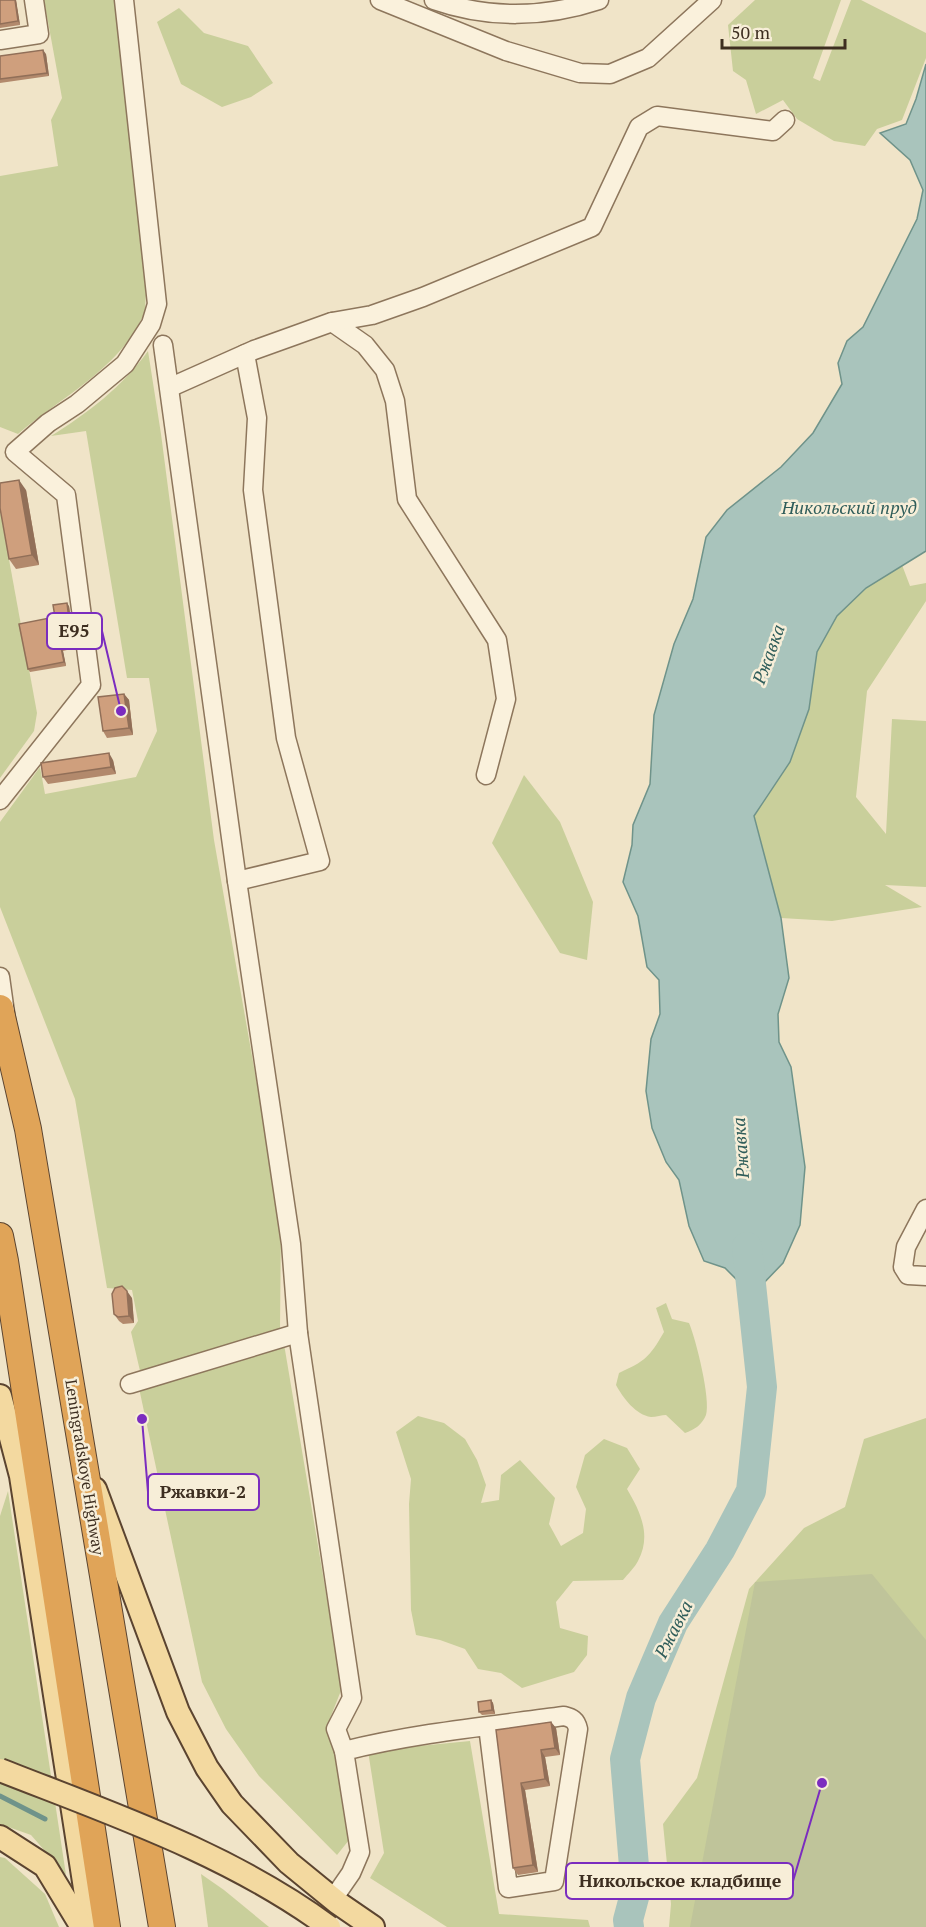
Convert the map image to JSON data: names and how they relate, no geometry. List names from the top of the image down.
{
  "streets": {
    "highway": ["Leningradskoye Highway"]
  },
  "water": ["Никольский пруд", "Ржавка"],
  "places": ["E95", "Ржавки-2", "Никольское кладбище"],
  "scale_bar": "50 m"
}
